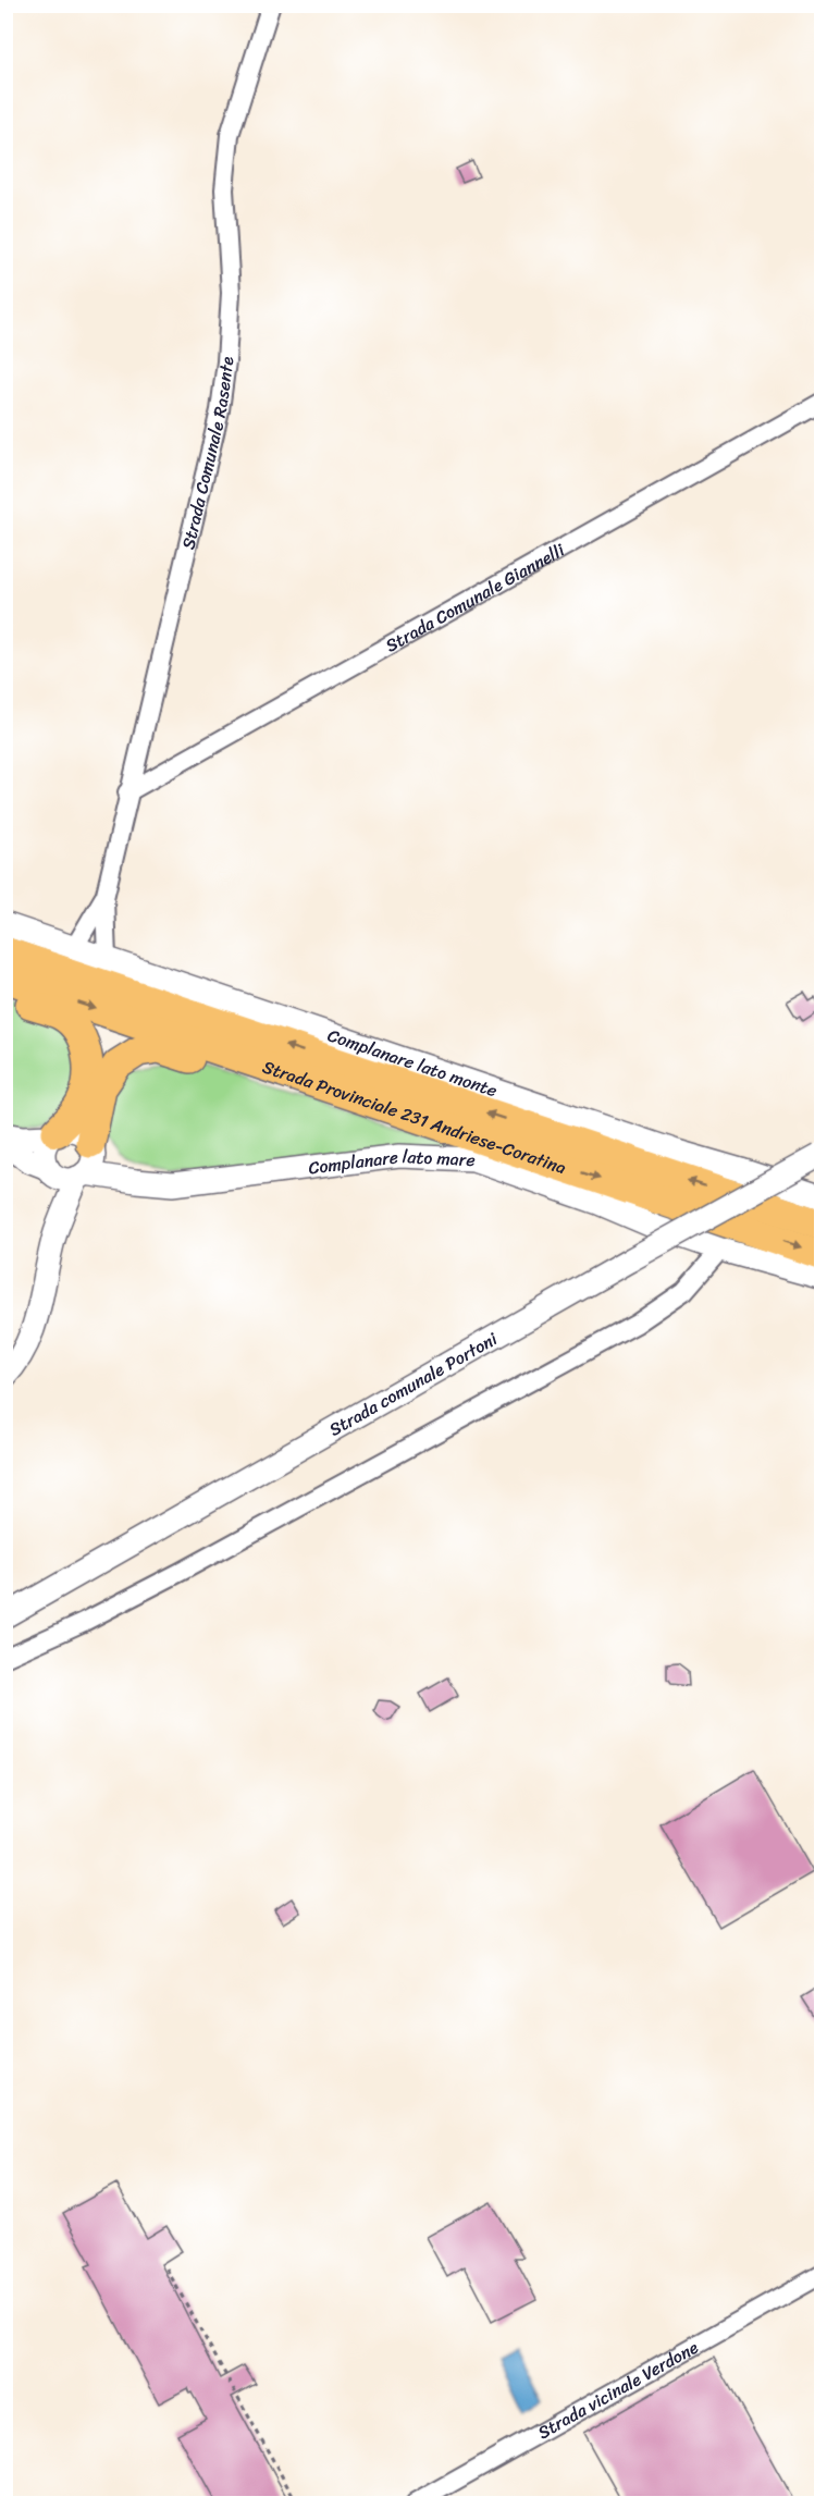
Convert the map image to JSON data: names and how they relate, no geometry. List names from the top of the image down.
{
  "streets": {
    "highway": ["Strada Provinciale 231 Andriese-Coratina"],
    "street": [
      "Strada Comunale Rasente",
      "Strada Comunale Giannelli",
      "Complanare lato monte",
      "Complanare lato mare",
      "Strada comunale Portoni",
      "Strada vicinale Verdone"
    ]
  },
  "crossings": [
    ["Strada Comunale Rasente", "Strada Comunale Giannelli"]
  ]
}
